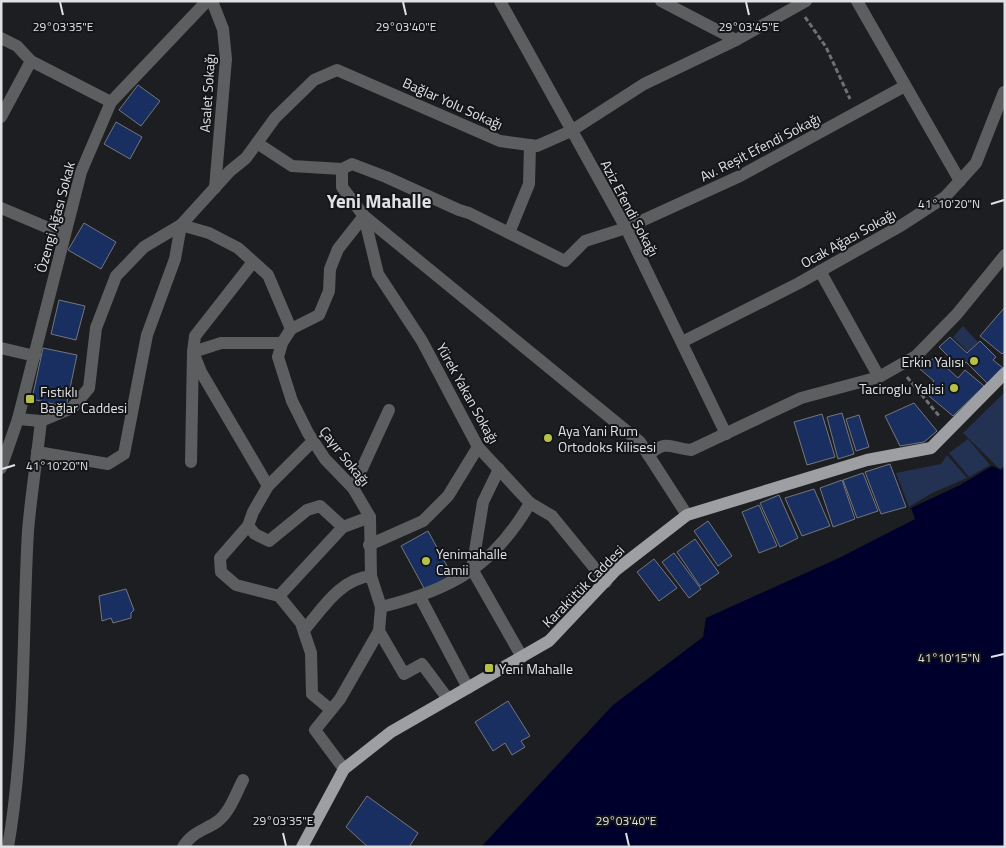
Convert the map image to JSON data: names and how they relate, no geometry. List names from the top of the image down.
{
  "streets": {
    "main road": ["Karakütük Caddesi"],
    "street": [
      "Asalet Sokağı",
      "Bağlar Yolu Sokağı",
      "Av. Reşit Efendi Sokağı",
      "Aziz Efendi Sokağı",
      "Özengi Ağası Sokak",
      "Ocak Ağası Sokağı",
      "Yürek Yakan Sokağı",
      "Çayır Sokağı"
    ]
  },
  "crossings": [
    ["Asalet Sokağı", "Bağlar Yolu Sokağı"],
    ["Bağlar Yolu Sokağı", "Aziz Efendi Sokağı"],
    ["Av. Reşit Efendi Sokağı", "Aziz Efendi Sokağı"],
    ["Aziz Efendi Sokağı", "Ocak Ağası Sokağı"],
    ["Yürek Yakan Sokağı", "Karakütük Caddesi"]
  ],
  "districts": ["Yeni Mahalle"],
  "places": {
    "other": [
      "Erkin Yalısı",
      "Taciroglu Yalisi",
      "Aya Yani Rum Ortodoks Kilisesi",
      "Yenimahalle Camii"
    ],
    "transit": ["Fıstıklı Bağlar Caddesi", "Yeni Mahalle"]
  },
  "coordinates": [
    "29°03'35\"E",
    "29°03'40\"E",
    "29°03'45\"E",
    "41°10'20\"N",
    "41°10'15\"N"
  ]
}
